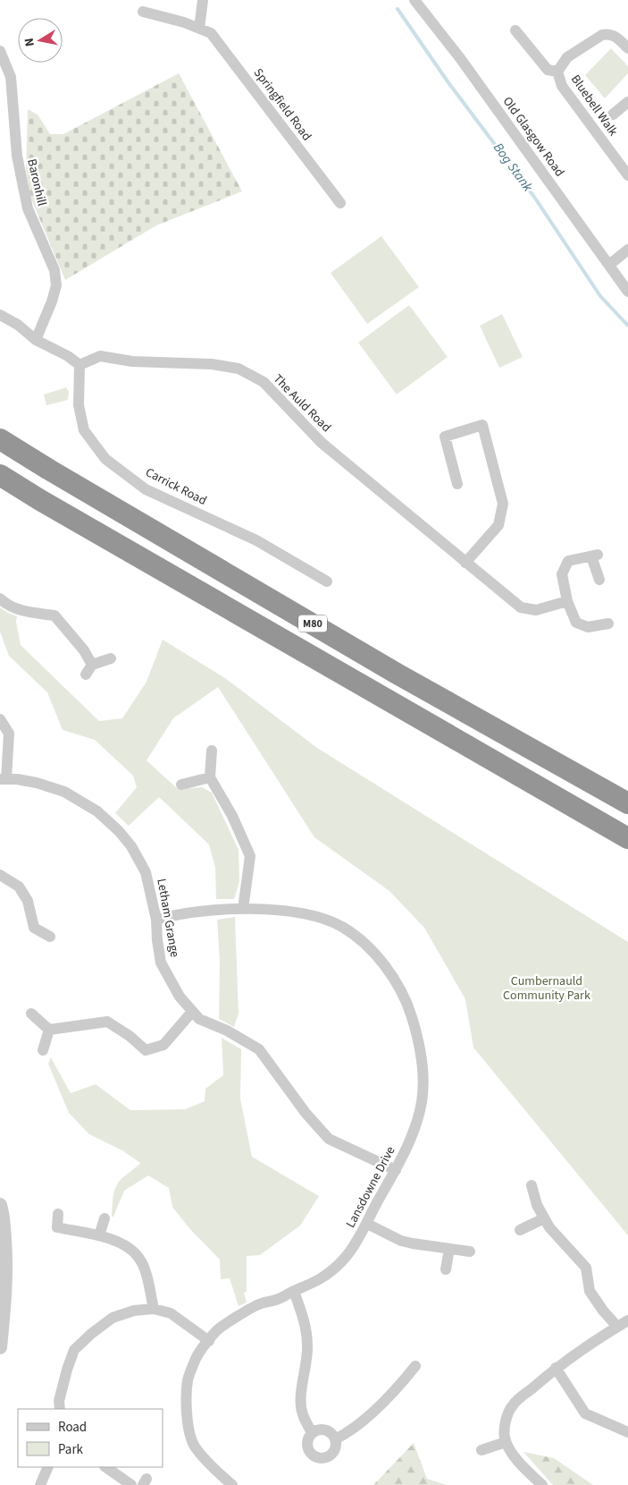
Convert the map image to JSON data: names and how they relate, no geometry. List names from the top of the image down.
{
  "streets": {
    "highway": ["M80"],
    "street": [
      "Springfield Road",
      "Bluebell Walk",
      "Old Glasgow Road",
      "Baronhill",
      "The Auld Road",
      "Carrick Road",
      "Letham Grange",
      "Lansdowne Drive"
    ]
  },
  "crossings": [
    ["The Auld Road", "Carrick Road"],
    ["Letham Grange", "Lansdowne Drive"]
  ],
  "water": ["Bog Stank"],
  "parks": ["Cumbernauld Community Park"],
  "legend": ["Road", "Park"],
  "north": "left"
}
